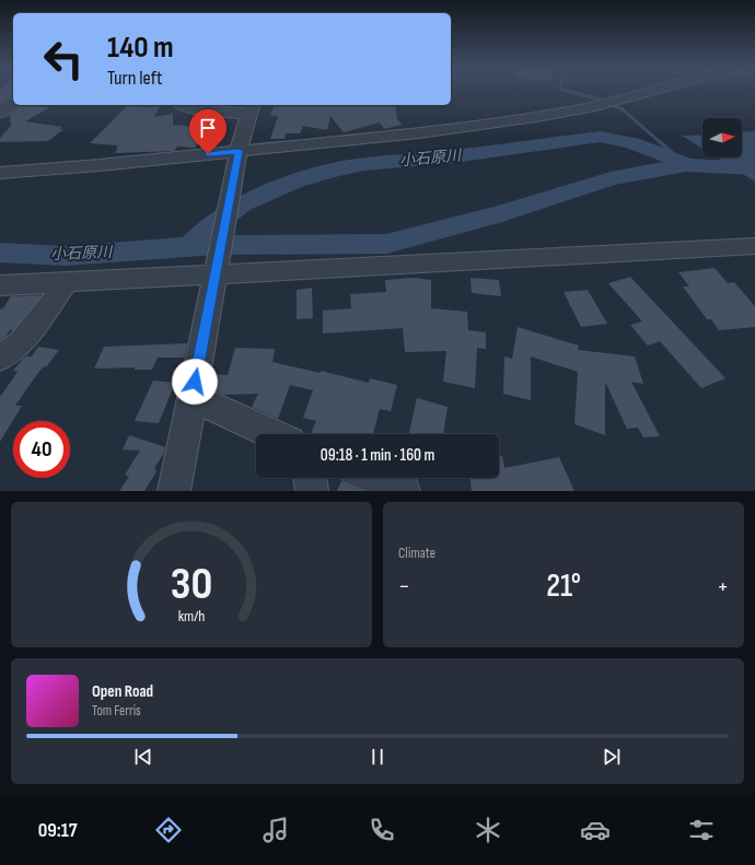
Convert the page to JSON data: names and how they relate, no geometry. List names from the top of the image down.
{
  "water": ["小石原川"],
  "north": "right",
  "page": {
    "turn": ["140 m", "Turn left"],
    "limit": "40",
    "trip": "09:18 · 1 min · 160 m",
    "tile": "Climate",
    "heat": ["−", "21°", "+"],
    "song": ["Open Road", "Tom Ferris"],
    "tabs": "09:17",
    "gauge": ["30", "km/h"]
  }
}
